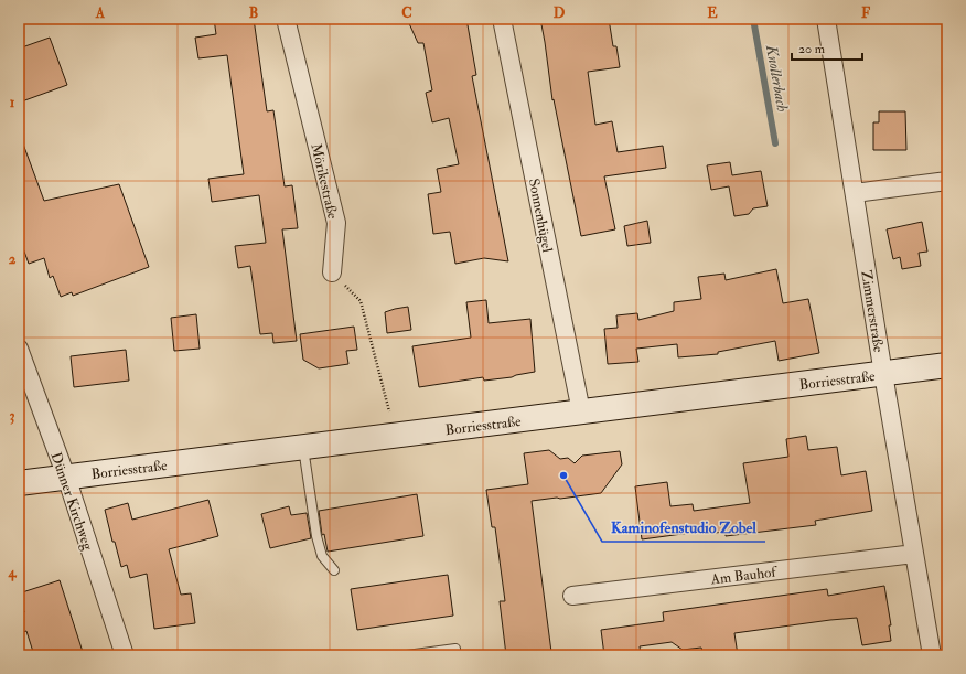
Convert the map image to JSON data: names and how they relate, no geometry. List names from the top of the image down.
{
  "streets": {
    "main road": ["Borriesstraße"],
    "street": [
      "Mörikestraße",
      "Sonnenhügel",
      "Zimmerstraße",
      "Dünner Kirchweg",
      "Am Bauhof"
    ]
  },
  "crossings": [
    ["Sonnenhügel", "Borriesstraße"],
    ["Zimmerstraße", "Borriesstraße"],
    ["Zimmerstraße", "Am Bauhof"],
    ["Borriesstraße", "Dünner Kirchweg"]
  ],
  "water": ["Knollerbach"],
  "places": ["Kaminofenstudio Zobel"],
  "scale_bar": "20 m",
  "grid": {
    "columns": [
      "A",
      "B",
      "C",
      "D",
      "E",
      "F"
    ],
    "rows": [
      "1",
      "2",
      "3",
      "4"
    ]
  }
}
